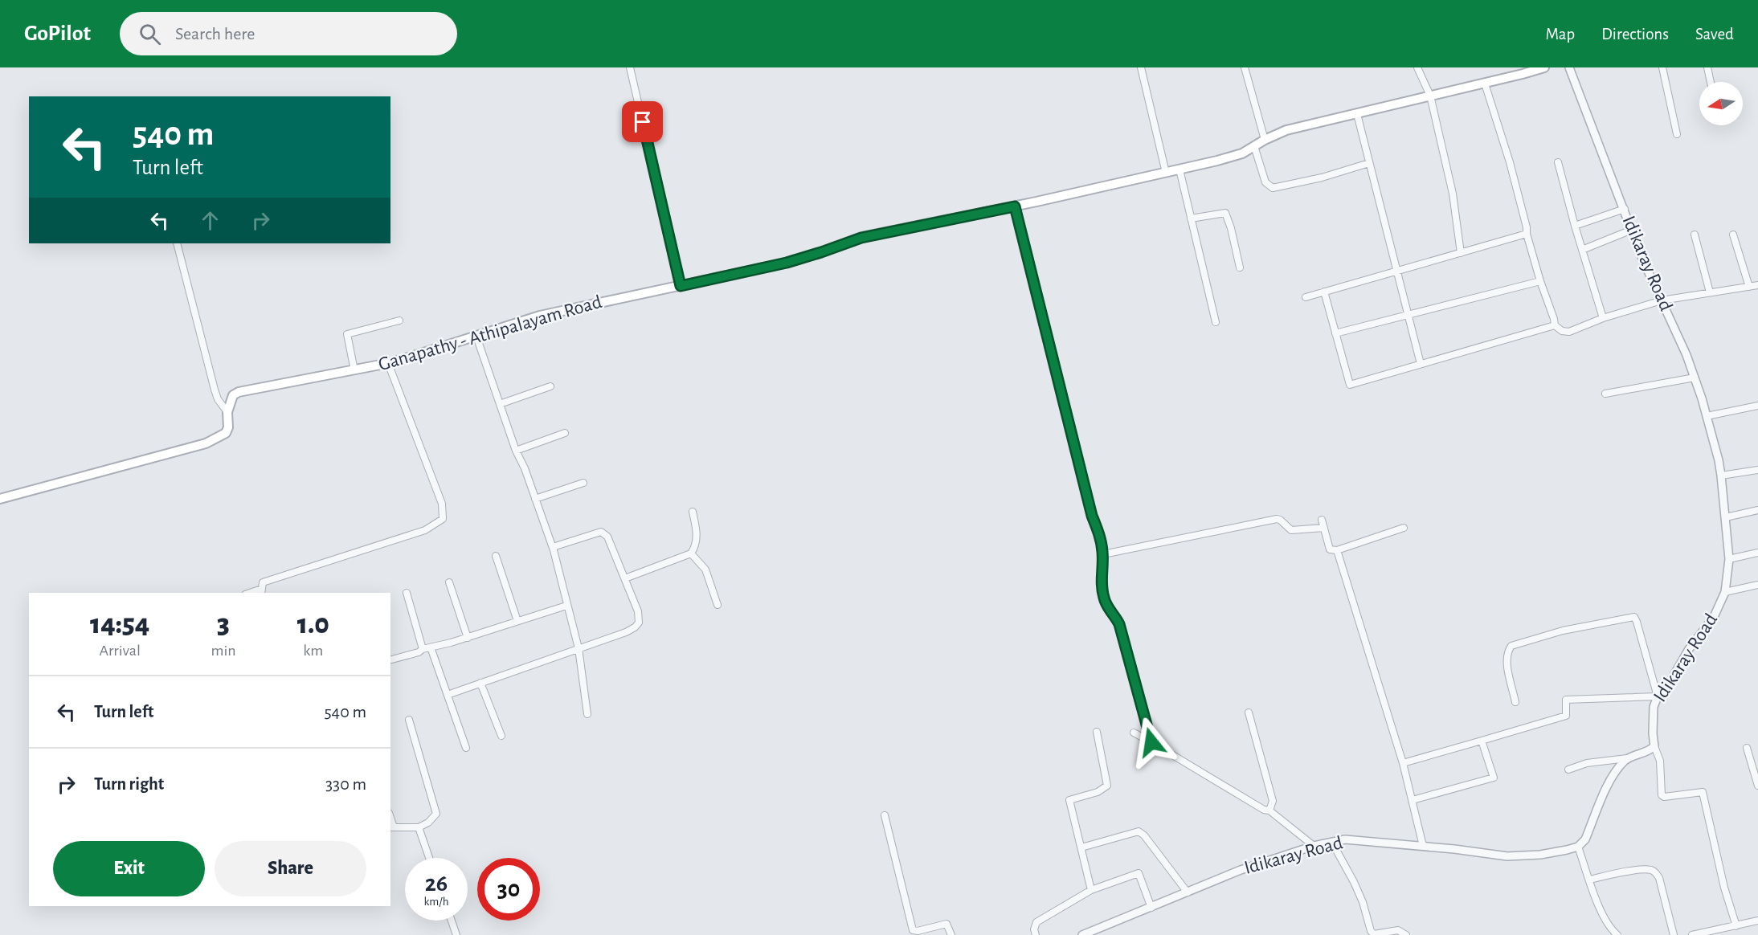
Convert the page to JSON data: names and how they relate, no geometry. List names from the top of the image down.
{
  "streets": {
    "main road": ["Ganapathy - Athipalayam Road"],
    "street": ["Idikaray Road"]
  },
  "north": "left",
  "page": {
    "header": "GoPilot",
    "search": "Search here",
    "nav": ["Map", "Directions", "Saved"],
    "turn": ["540 m", "Turn left"],
    "eta": [
      "14:54",
      "Arrival",
      "3",
      "min",
      "1.0",
      "km"
    ],
    "list": [
      {
        "name": "Turn left",
        "value": "540 m"
      },
      {
        "name": "Turn right",
        "value": "330 m"
      }
    ],
    "buttons": ["Exit", "Share"],
    "speed": "26 km/h",
    "limit": "30"
  }
}
